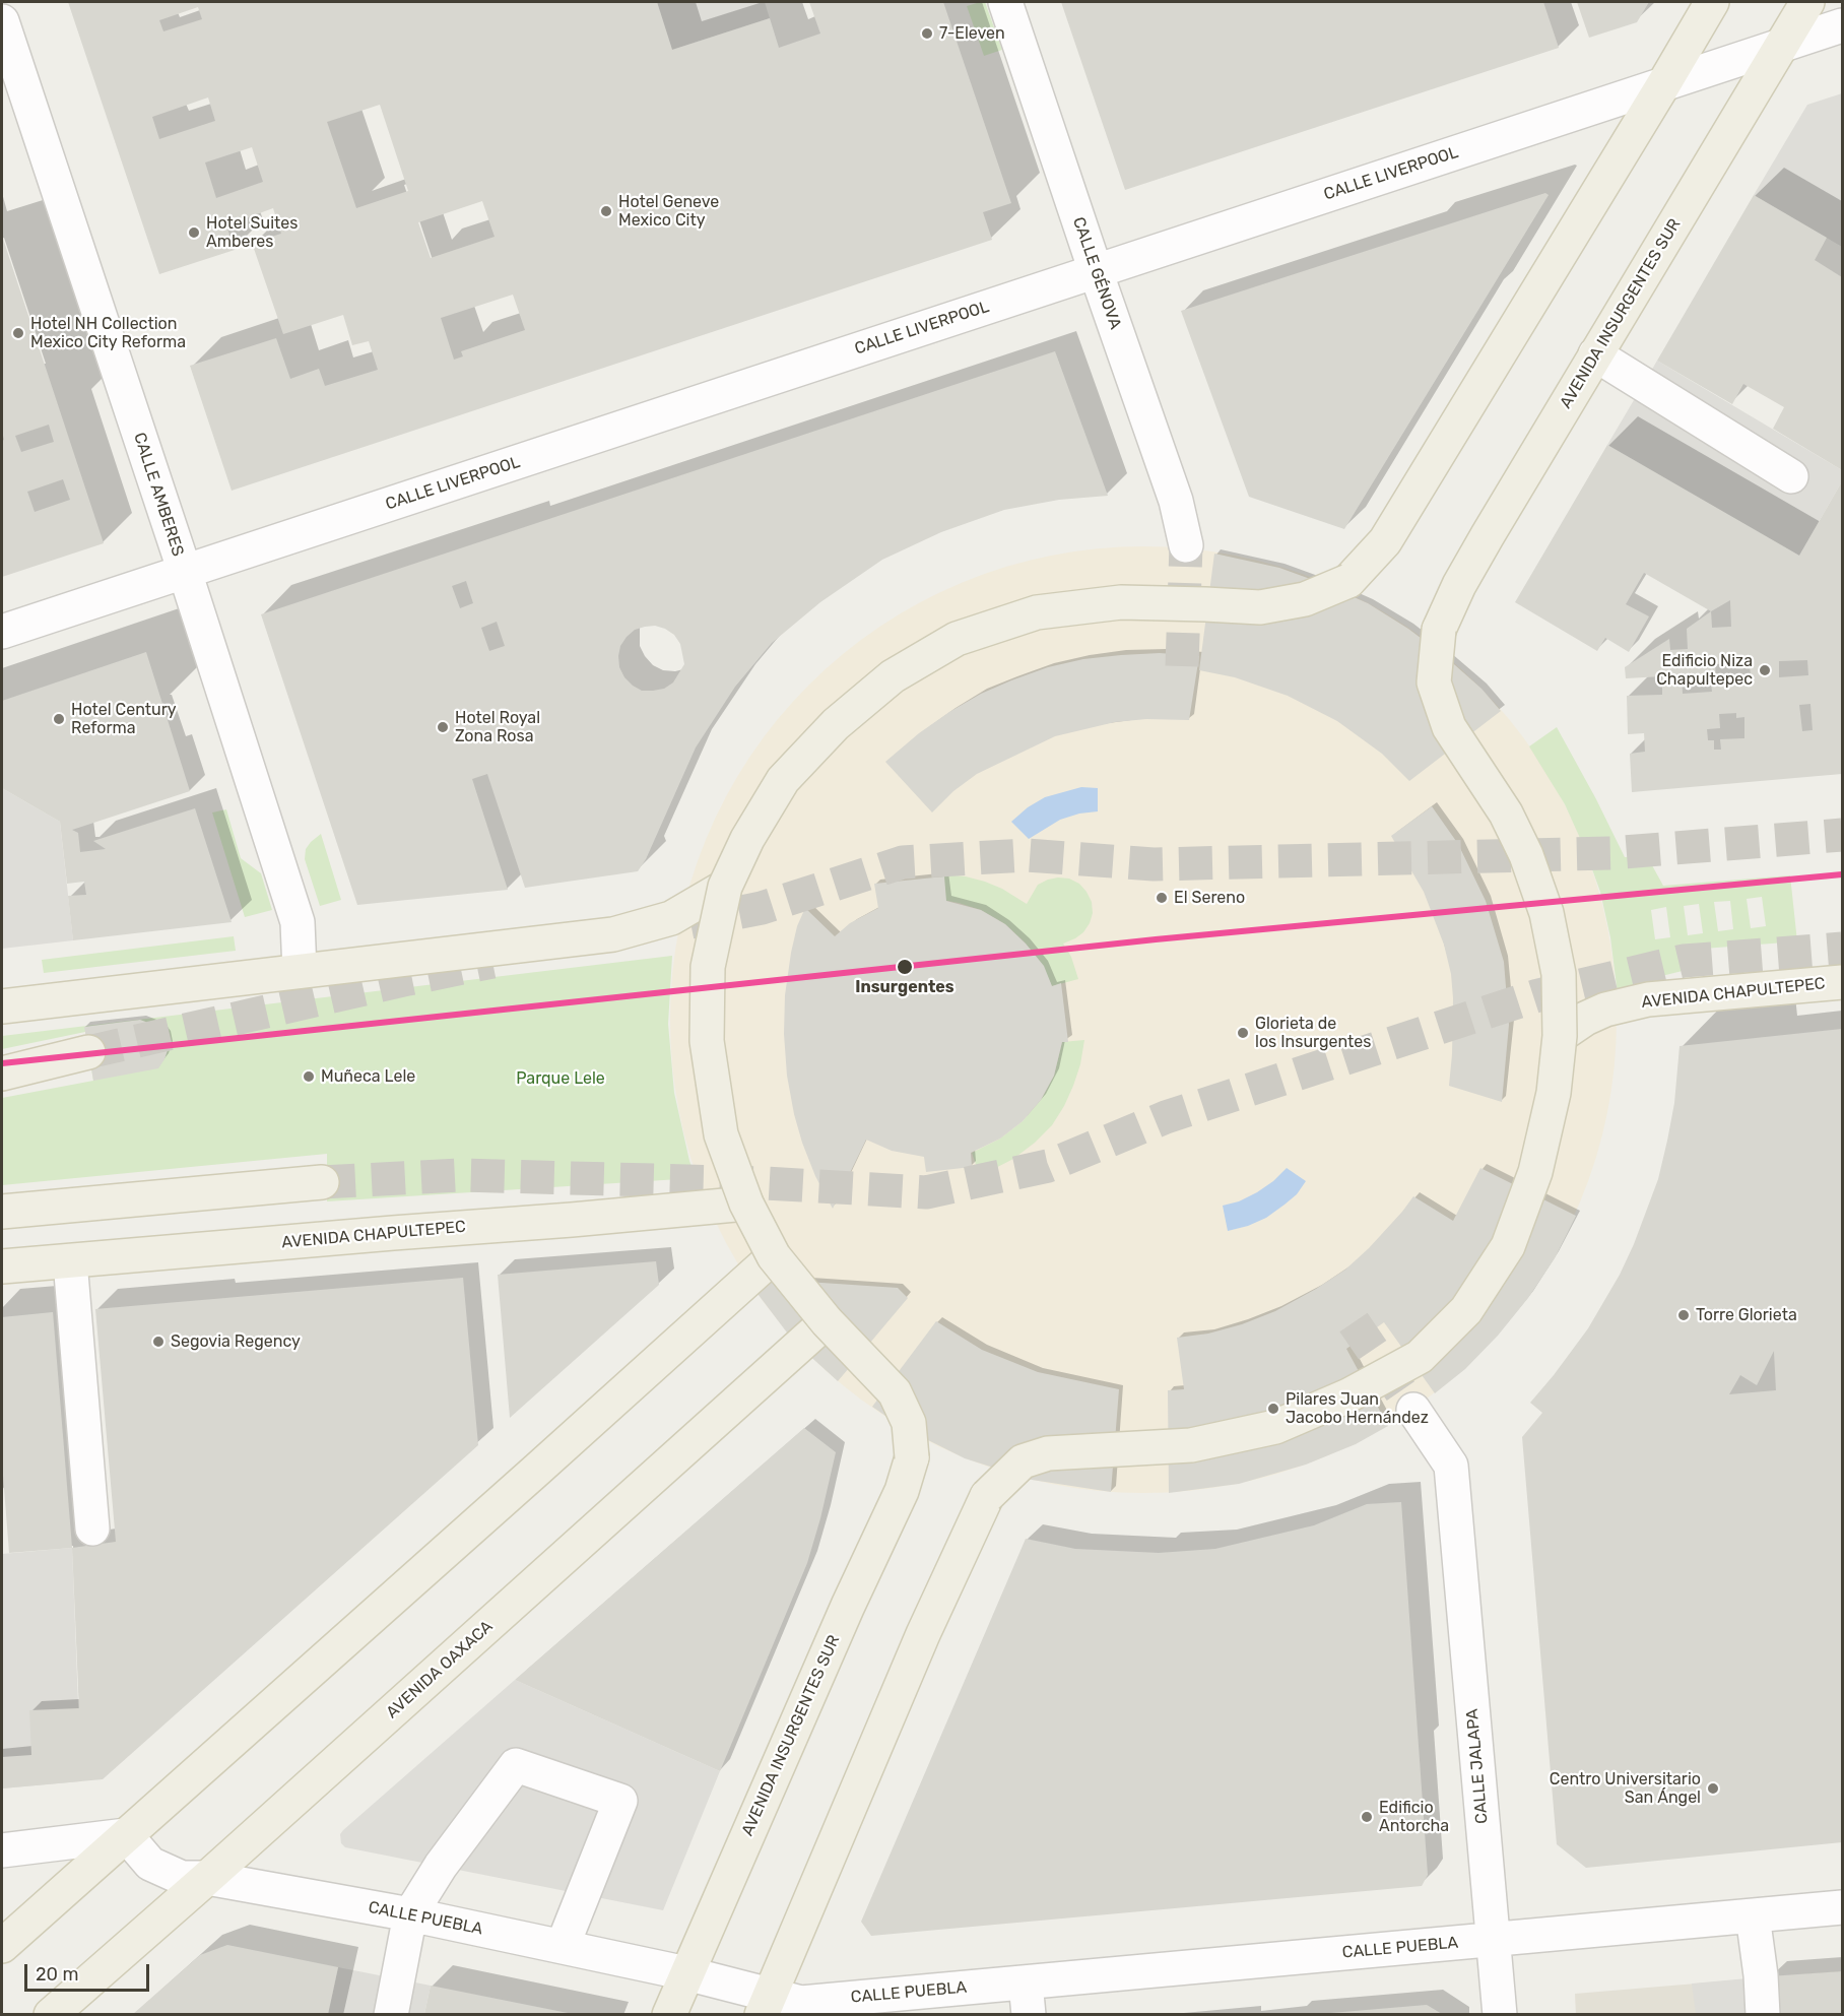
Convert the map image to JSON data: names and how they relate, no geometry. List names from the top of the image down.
{
  "streets": {
    "main road": ["AVENIDA INSURGENTES SUR", "AVENIDA CHAPULTEPEC", "AVENIDA OAXACA"],
    "street": [
      "CALLE LIVERPOOL",
      "CALLE GÉNOVA",
      "CALLE AMBERES",
      "CALLE JALAPA",
      "CALLE PUEBLA"
    ]
  },
  "crossings": [
    ["CALLE LIVERPOOL", "CALLE GÉNOVA"],
    ["CALLE LIVERPOOL", "AVENIDA INSURGENTES SUR"],
    ["CALLE LIVERPOOL", "CALLE AMBERES"],
    ["AVENIDA INSURGENTES SUR", "AVENIDA CHAPULTEPEC"],
    ["AVENIDA INSURGENTES SUR", "AVENIDA OAXACA"],
    ["AVENIDA INSURGENTES SUR", "CALLE PUEBLA"],
    ["AVENIDA OAXACA", "CALLE PUEBLA"],
    ["CALLE JALAPA", "CALLE PUEBLA"]
  ],
  "parks": ["Parque Lele"],
  "places": [
    "7-Eleven",
    "Hotel Geneve Mexico City",
    "Hotel Suites Amberes",
    "Hotel NH Collection Mexico City Reforma",
    "Edificio Niza Chapultepec",
    "Hotel Century Reforma",
    "Hotel Royal Zona Rosa",
    "El Sereno",
    "Insurgentes",
    "Glorieta de los Insurgentes",
    "Muñeca Lele",
    "Torre Glorieta",
    "Segovia Regency",
    "Pilares Juan Jacobo Hernández",
    "Centro Universitario San Ángel",
    "Edificio Antorcha"
  ],
  "scale_bar": "20 m"
}
